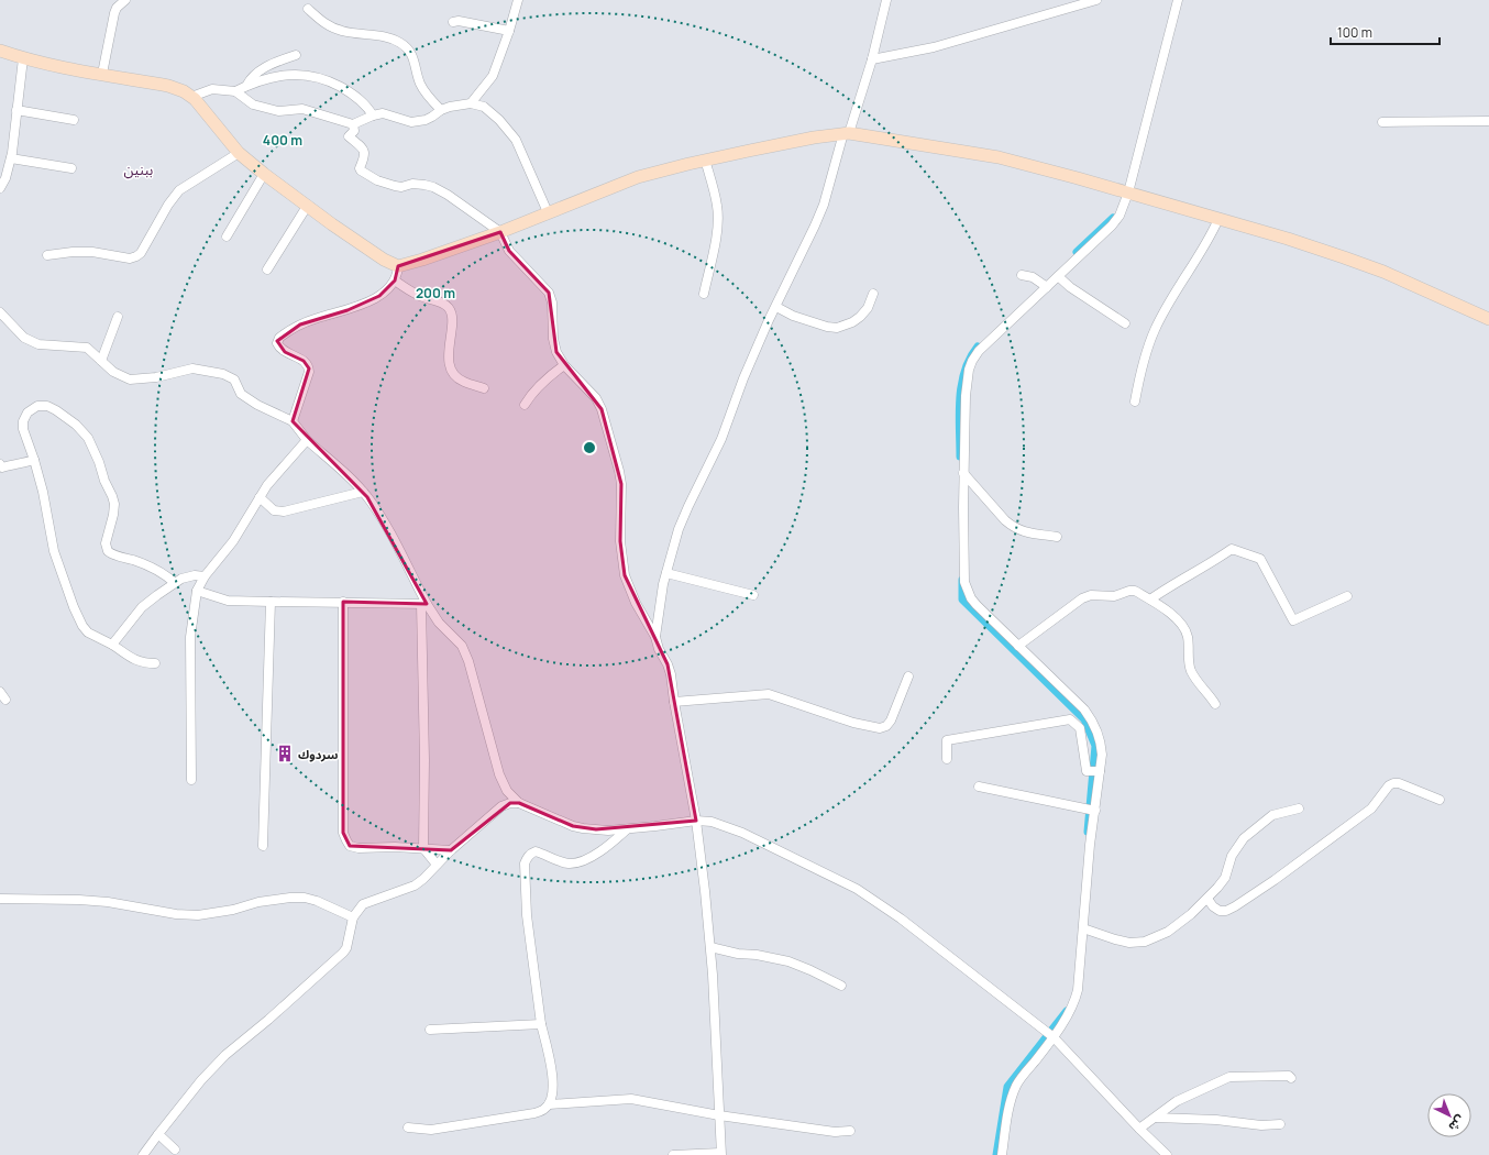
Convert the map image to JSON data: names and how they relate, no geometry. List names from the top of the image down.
{
  "districts": ["ببنين"],
  "places": {
    "building": ["سردوك"]
  },
  "scale_bar": "100 m",
  "north": "bottom right",
  "rings": ["400 m", "200 m"]
}
